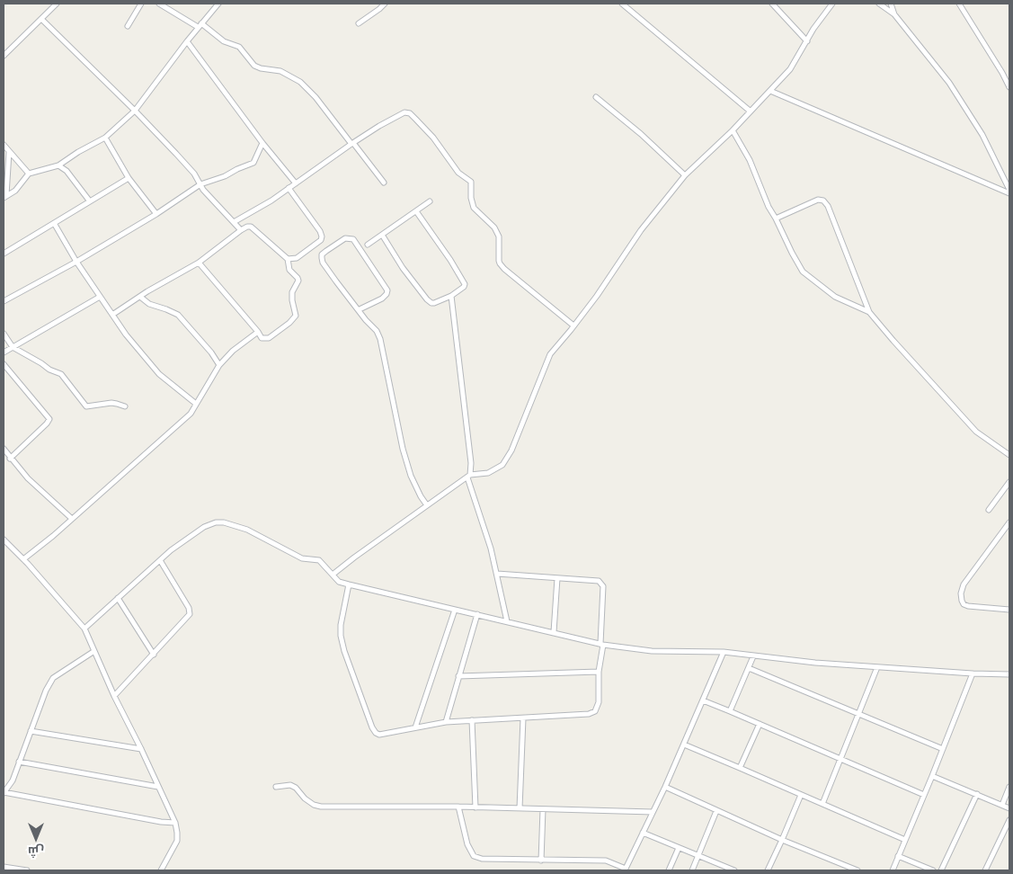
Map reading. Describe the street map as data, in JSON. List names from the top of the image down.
{
  "north": "bottom"
}
